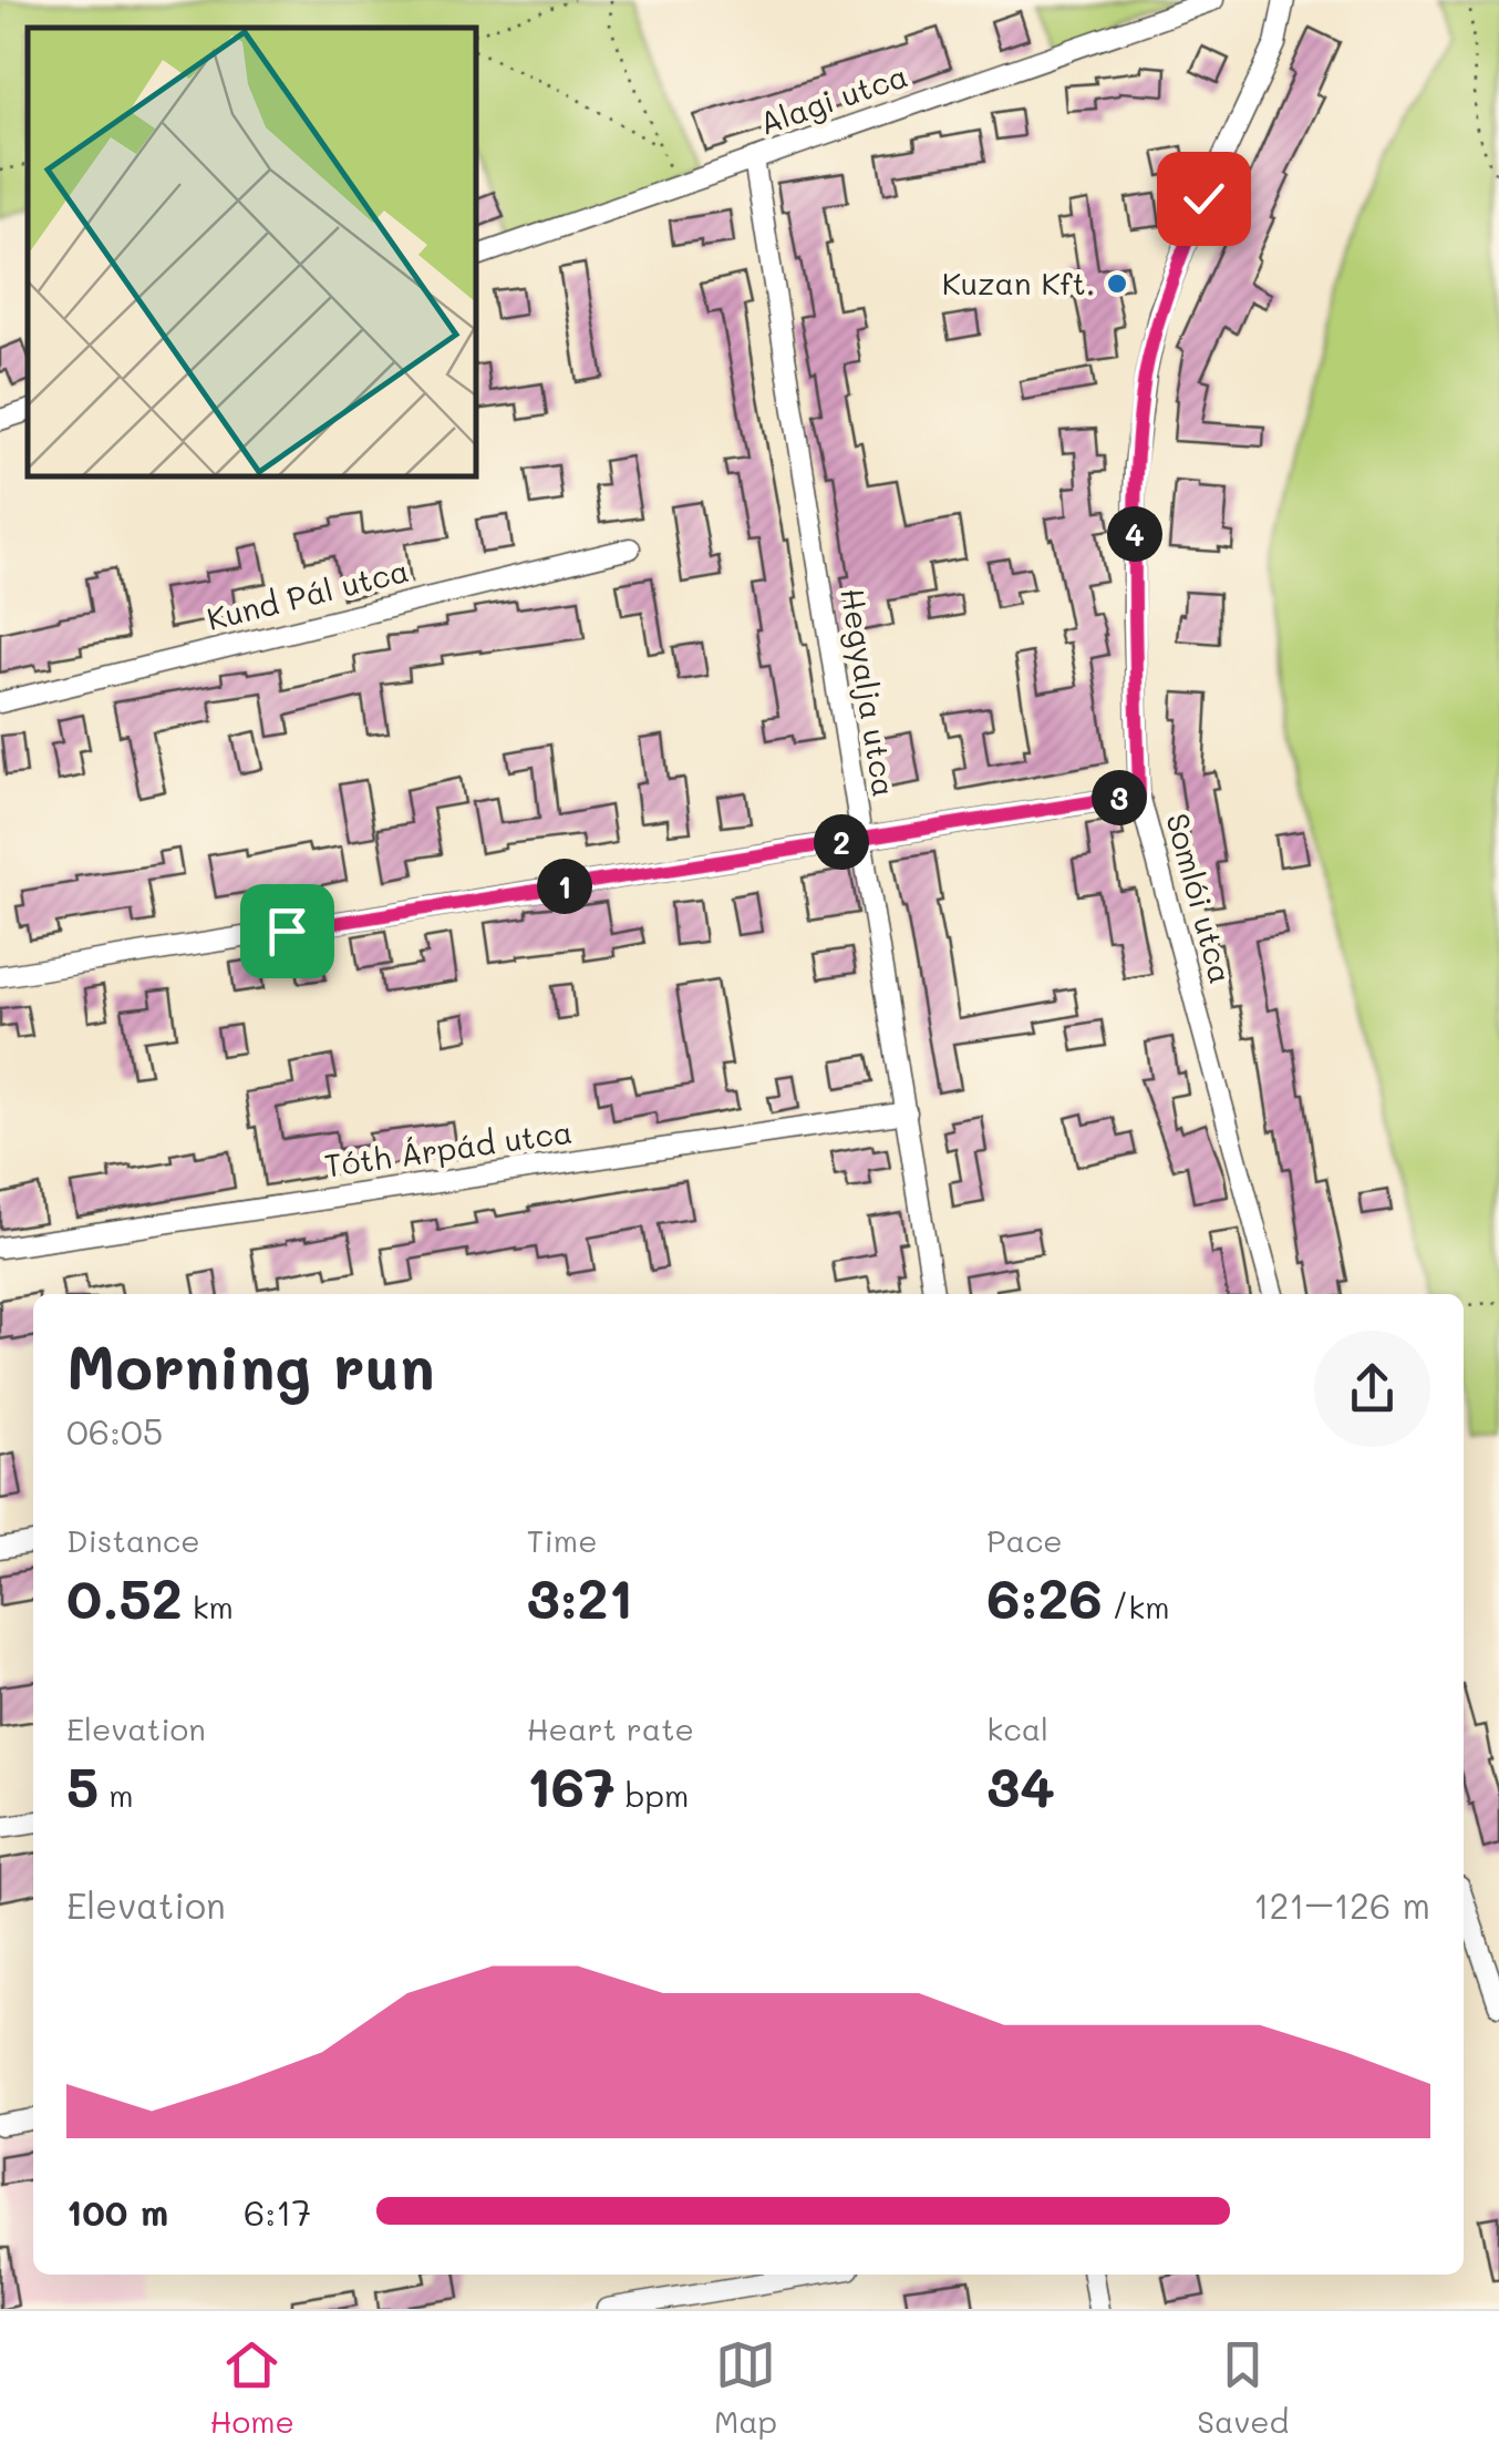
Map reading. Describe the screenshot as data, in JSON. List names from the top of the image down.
{
  "streets": {
    "street": [
      "Alagi utca",
      "Kund Pál utca",
      "Hegyalja utca",
      "Somlói utca",
      "Tóth Árpád utca"
    ]
  },
  "crossings": [
    ["Alagi utca", "Hegyalja utca"],
    ["Hegyalja utca", "Tóth Árpád utca"]
  ],
  "places": ["Kuzan Kft."],
  "page": {
    "pins": [
      "4",
      "3",
      "2",
      "1"
    ],
    "heading": ["Morning run", "06:05"],
    "stats": [
      ["Distance", "0.52 km"],
      ["Time", "3:21"],
      ["Pace", "6:26 /km"],
      ["Elevation", "5 m"],
      ["Heart rate", "167 bpm"],
      ["kcal", "34"]
    ],
    "chart": ["Elevation", "121–126 m"],
    "list": [
      {
        "name": "100 m",
        "note": "6:17"
      }
    ],
    "tabs": ["Home", "Map", "Saved"]
  }
}
